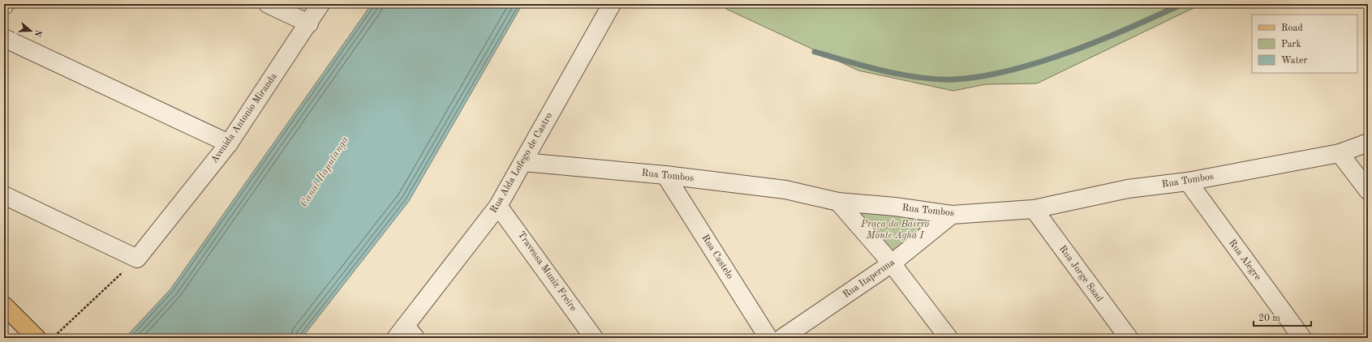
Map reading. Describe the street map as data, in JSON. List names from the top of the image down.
{
  "streets": {
    "street": [
      "Avenida Antonio Miranda",
      "Rua Alda Lofego de Castro",
      "Rua Tombos",
      "Rua Castelo",
      "Rua Alegre",
      "Travessa Muniz Freire",
      "Rua Jorge Saad",
      "Rua Itaperuna"
    ]
  },
  "crossings": [
    ["Rua Alda Lofego de Castro", "Rua Tombos"],
    ["Rua Alda Lofego de Castro", "Travessa Muniz Freire"],
    ["Rua Tombos", "Rua Castelo"],
    ["Rua Tombos", "Rua Alegre"],
    ["Rua Tombos", "Rua Jorge Saad"],
    ["Rua Tombos", "Rua Itaperuna"]
  ],
  "water": ["Canal Itaputanga"],
  "parks": ["Praça do Bairro Monte Aghá I"],
  "legend": ["Road", "Park", "Water"],
  "scale_bar": "20 m",
  "north": "right"
}
